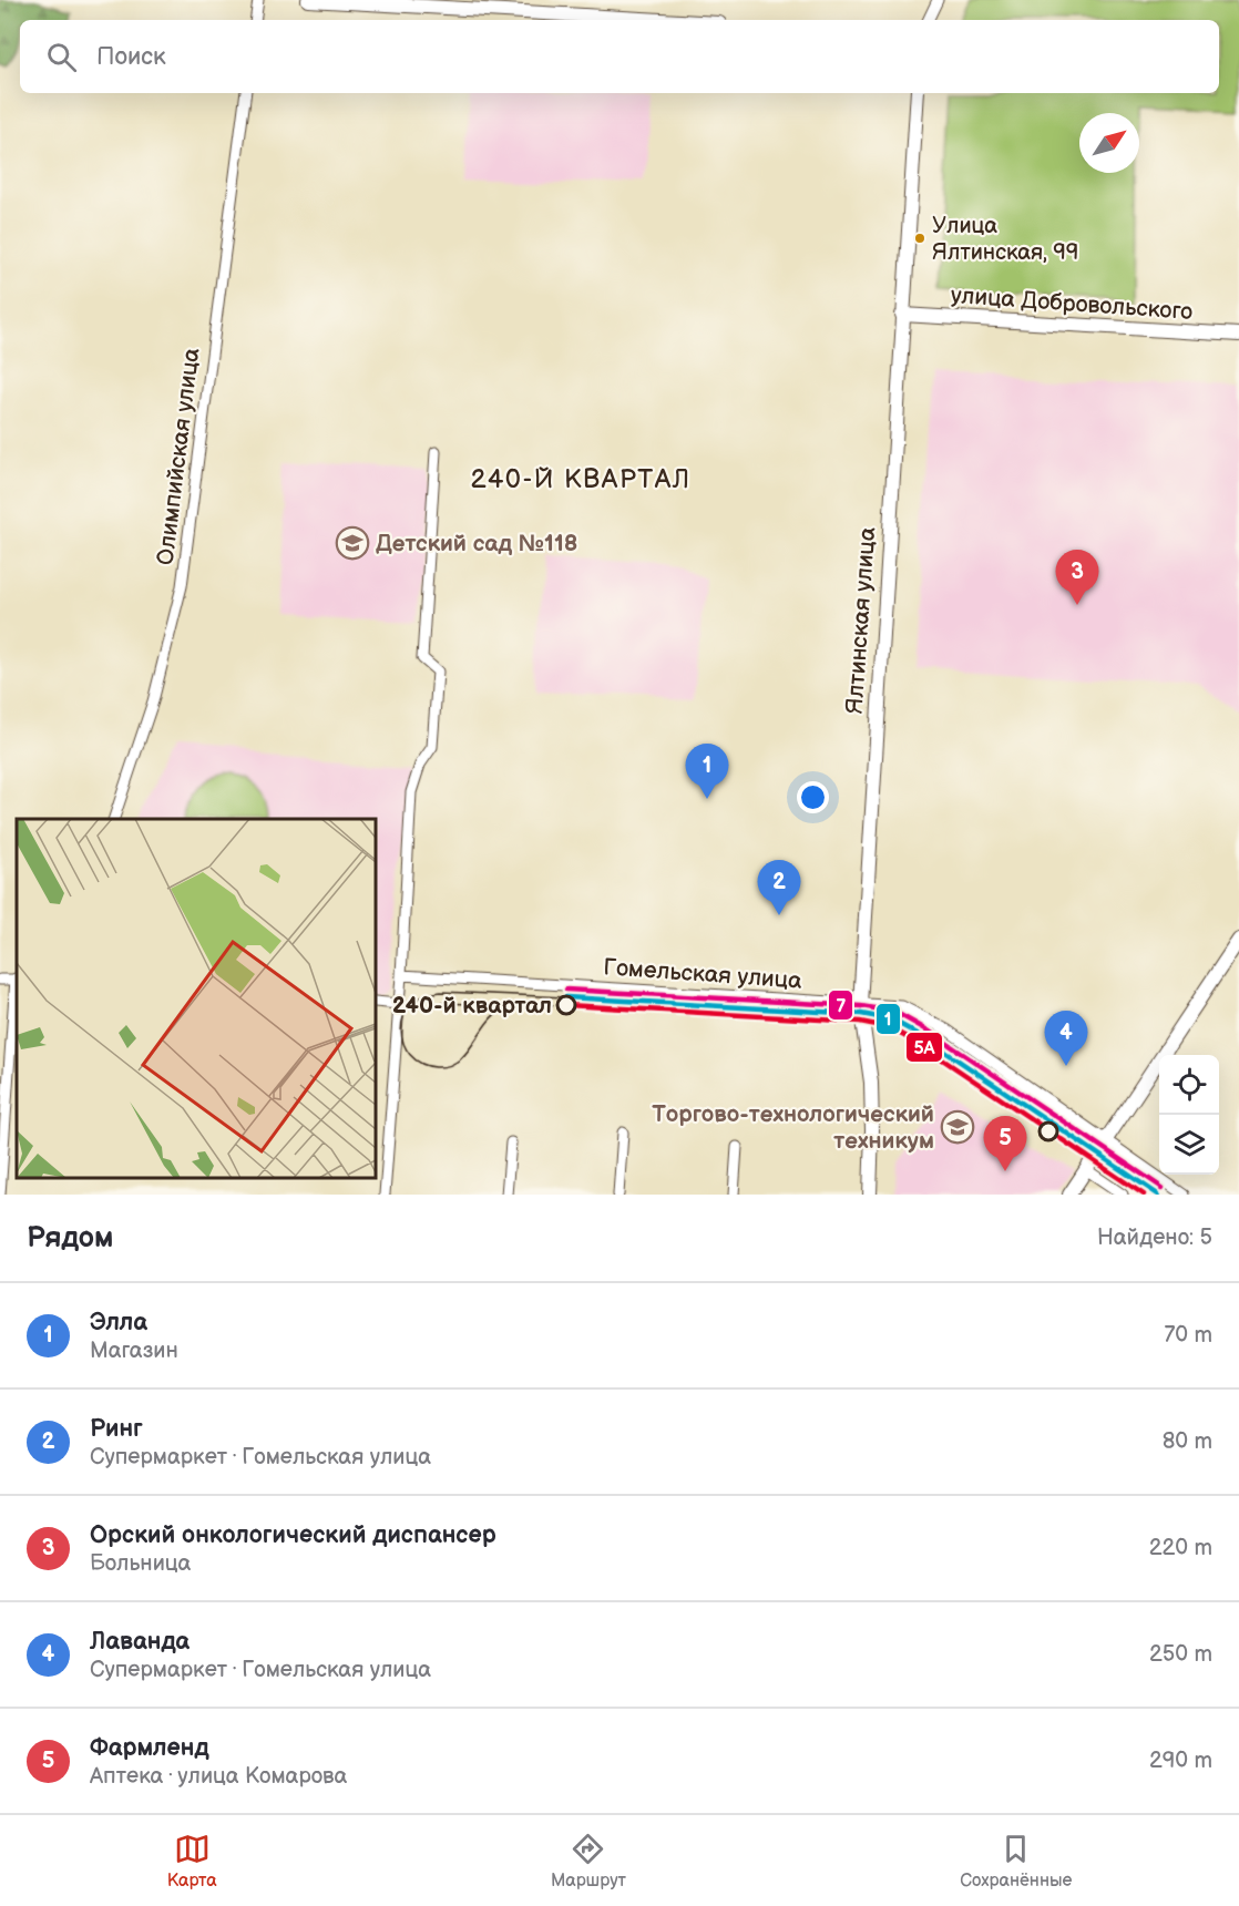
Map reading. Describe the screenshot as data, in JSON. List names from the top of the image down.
{
  "streets": {
    "main road": ["улица Добровольского", "Ялтинская улица"],
    "street": ["Олимпийская улица", "Гомельская улица"]
  },
  "crossings": [
    ["улица Добровольского", "Ялтинская улица"],
    ["Ялтинская улица", "Гомельская улица"]
  ],
  "districts": ["240-Й КВАРТАЛ"],
  "places": {
    "other": ["Улица Ялтинская, 99", "240-й квартал"],
    "school or university": ["Детский сад №118", "Торгово-технологический техникум"]
  },
  "lines": ["transit line 7", "transit line 1", "transit line 5А"],
  "north": "top right",
  "page": {
    "search": "Поиск",
    "pins": [
      "3",
      "1",
      "2",
      "4",
      "5"
    ],
    "heading": ["Рядом", "Найдено: 5"],
    "list": [
      {
        "mark": "1",
        "name": "Элла",
        "note": "Магазин",
        "value": "70 m"
      },
      {
        "mark": "2",
        "name": "Ринг",
        "note": "Супермаркет · Гомельская улица",
        "value": "80 m"
      },
      {
        "mark": "3",
        "name": "Орский онкологический диспансер",
        "note": "Больница",
        "value": "220 m"
      },
      {
        "mark": "4",
        "name": "Лаванда",
        "note": "Супермаркет · Гомельская улица",
        "value": "250 m"
      },
      {
        "mark": "5",
        "name": "Фармленд",
        "note": "Аптека · улица Комарова",
        "value": "290 m"
      }
    ],
    "nav": ["Карта", "Маршрут", "Сохранённые"]
  }
}
